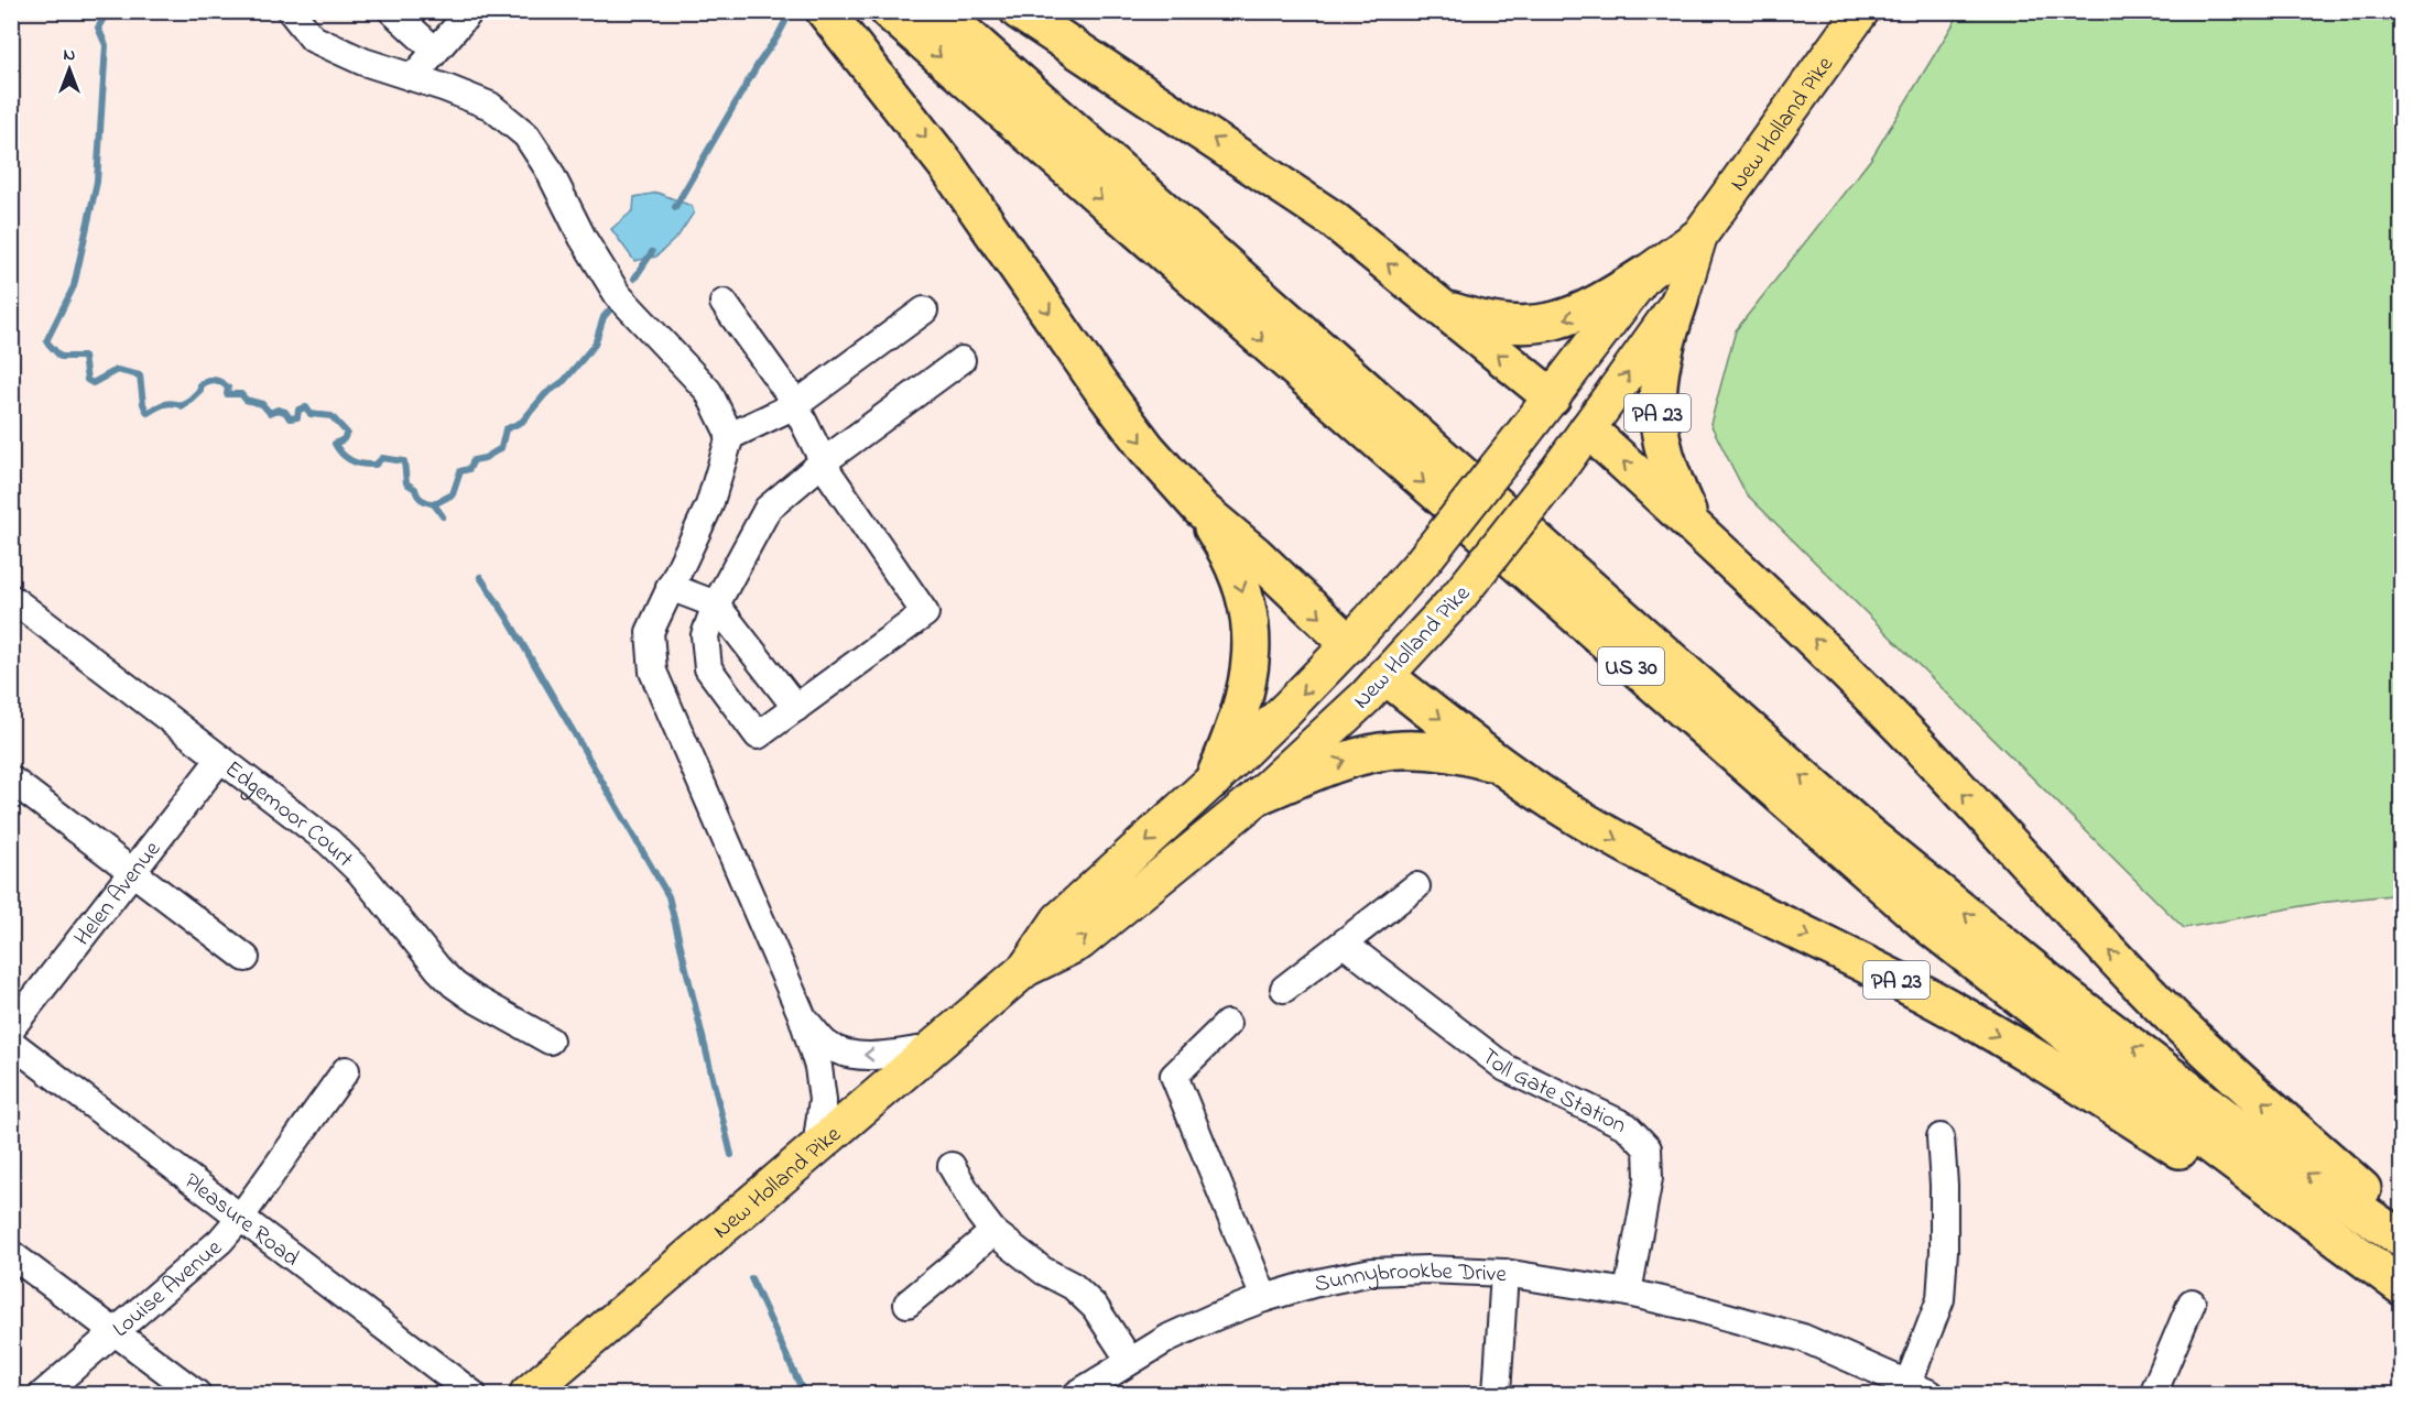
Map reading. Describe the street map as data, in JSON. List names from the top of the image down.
{
  "streets": {
    "highway": ["PA 23", "US 30"],
    "main road": ["New Holland Pike"],
    "street": [
      "Edgemoor Court",
      "Helen Avenue",
      "Toll Gate Station",
      "Pleasure Road",
      "Sunnybrookbe Drive",
      "Louise Avenue"
    ]
  },
  "crossings": [
    ["New Holland Pike", "PA 23"],
    ["Edgemoor Court", "Helen Avenue"],
    ["Toll Gate Station", "Sunnybrookbe Drive"],
    ["Pleasure Road", "Louise Avenue"]
  ],
  "north": "top"
}
